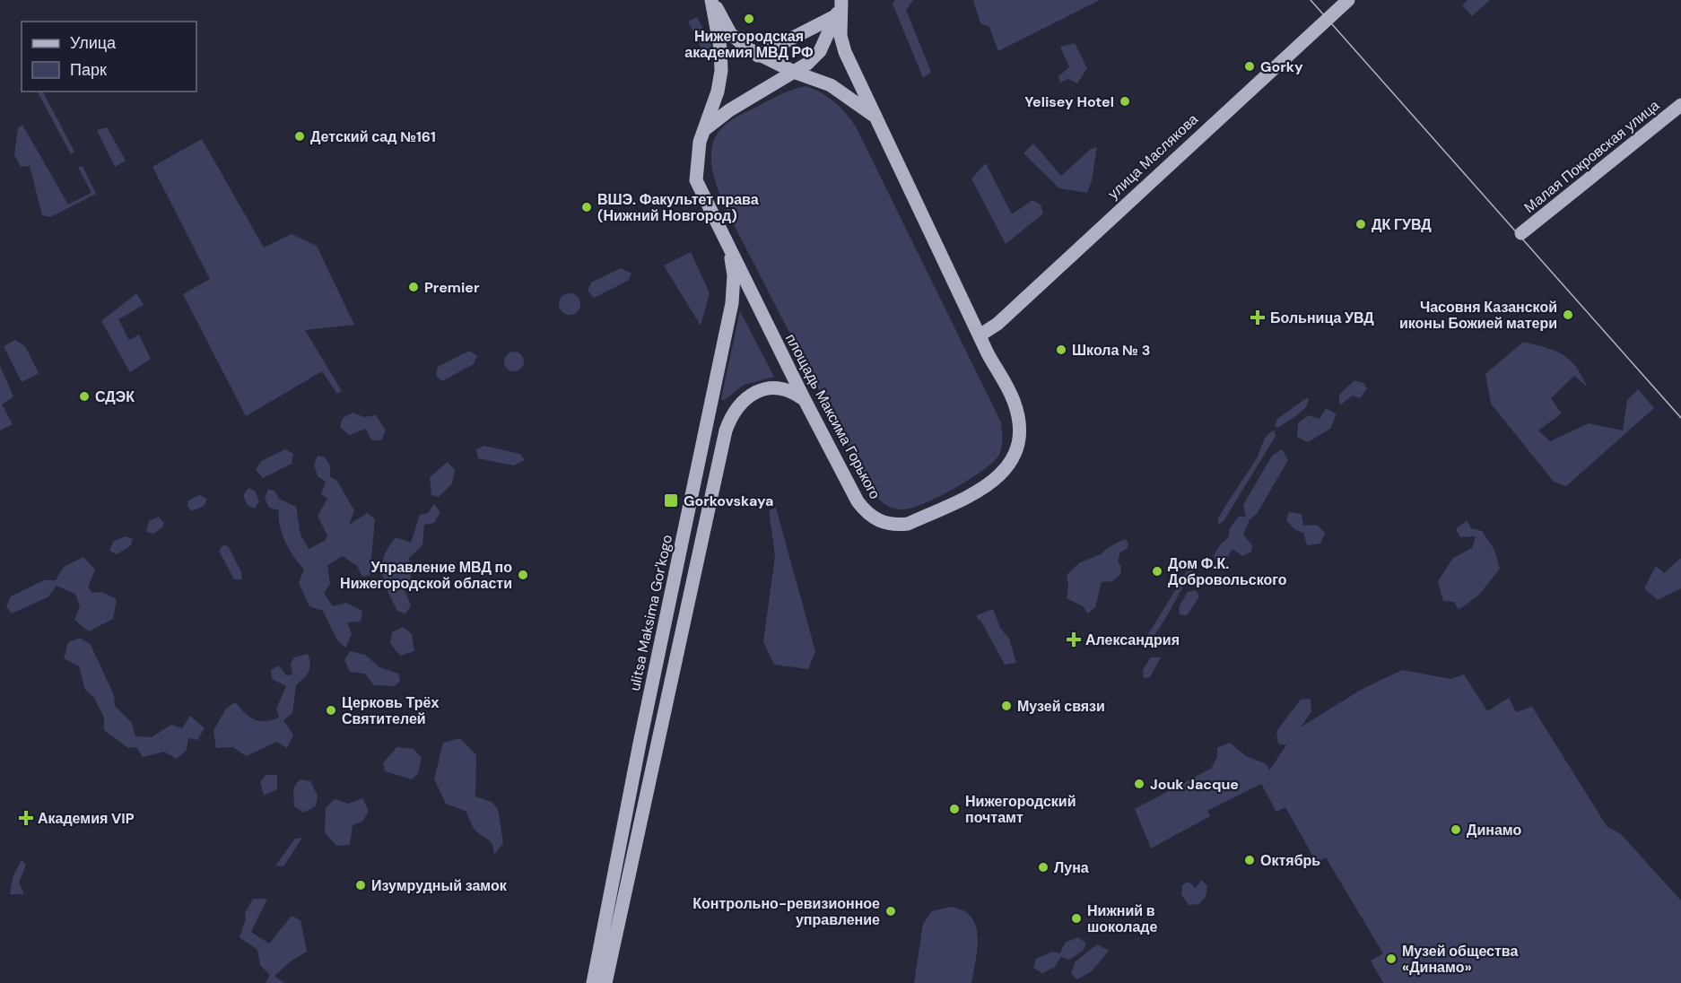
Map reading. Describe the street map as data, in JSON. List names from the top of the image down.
{
  "streets": {
    "main road": [
      "улица Маслякова",
      "Малая Покровская улица",
      "площадь Максима Горького",
      "ulitsa Maksima Gor'kogo"
    ]
  },
  "crossings": [
    ["улица Маслякова", "площадь Максима Горького"],
    ["площадь Максима Горького", "ulitsa Maksima Gor'kogo"]
  ],
  "places": {
    "other": [
      "Нижегородская академия МВД РФ",
      "Gorky",
      "Yelisey Hotel",
      "Детский сад №161",
      "ВШЭ. Факультет права (Нижний Новгород)",
      "ДК ГУВД",
      "Premier",
      "Часовня Казанской иконы Божией матери",
      "Школа № 3",
      "СДЭК",
      "Дом Ф.К. Добровольского",
      "Управление МВД по Нижегородской области",
      "Музей связи",
      "Церковь Трёх Святителей",
      "Jouk Jacque",
      "Нижегородский почтамт",
      "Динамо",
      "Октябрь",
      "Луна",
      "Изумрудный замок",
      "Контрольно-ревизионное управление",
      "Нижний в шоколаде",
      "Музей общества «Динамо»"
    ],
    "health": ["Больница УВД", "Александрия", "Академия VIP"],
    "transit": ["Gorkovskaya"]
  },
  "legend": ["Улица", "Парк"]
}
